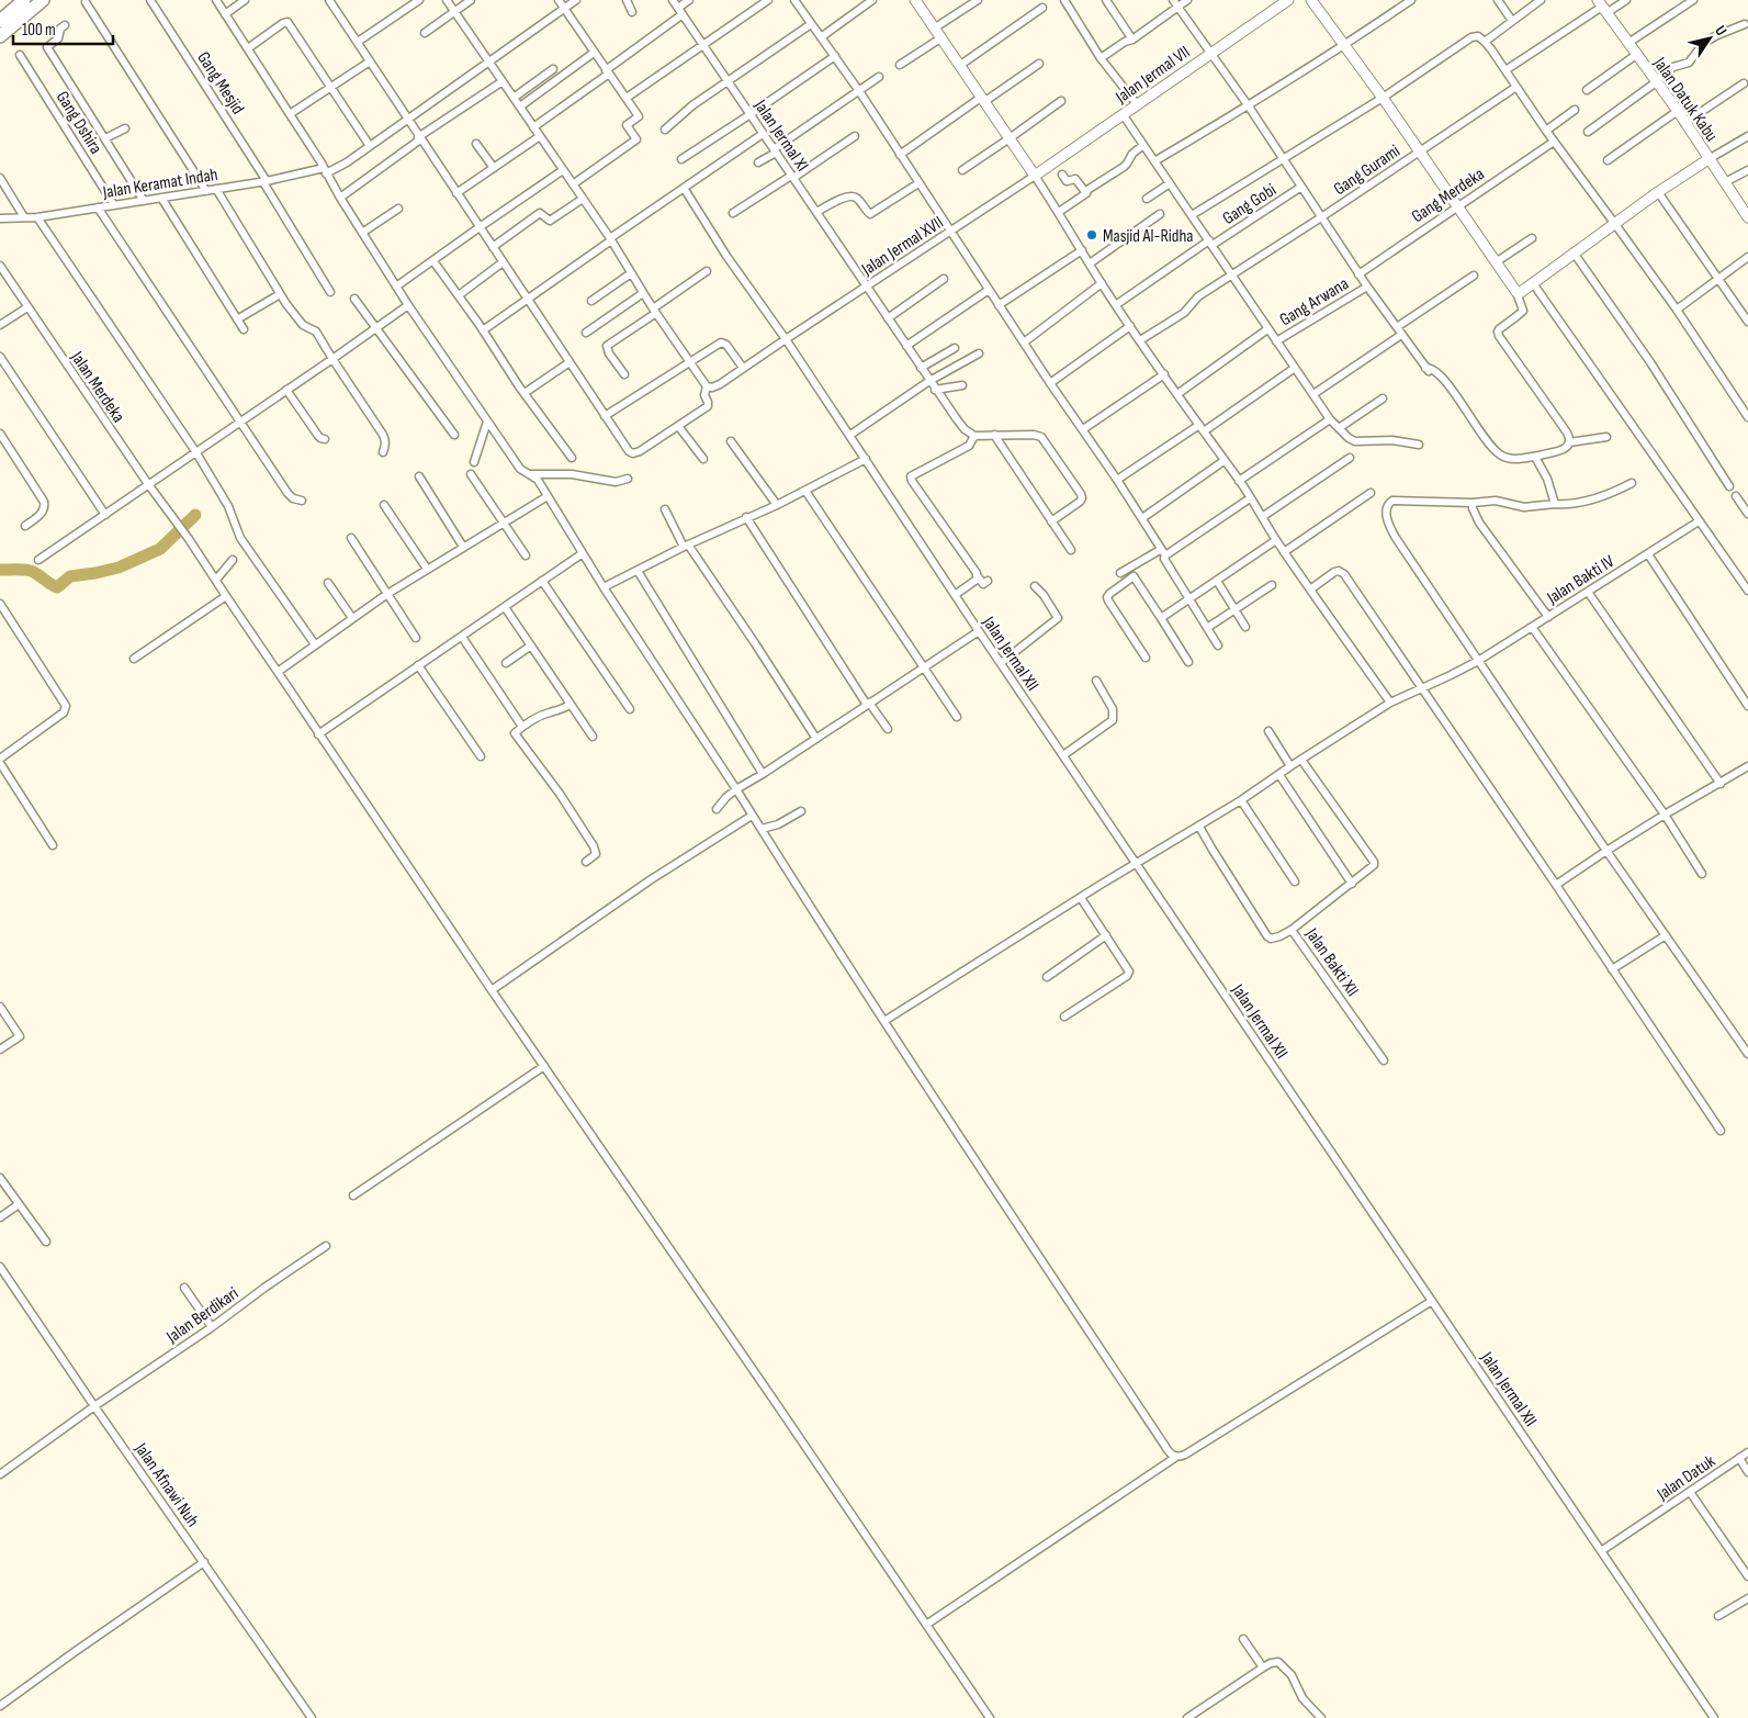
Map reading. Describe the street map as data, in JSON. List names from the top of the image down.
{
  "streets": {
    "street": [
      "Jalan Jermal VII",
      "Gang Mesjid",
      "Jalan Datuk Kabu",
      "Gang Dshira",
      "Jalan Jermal XI",
      "Gang Gurami",
      "Jalan Keramat Indah",
      "Gang Merdeka",
      "Gang Gobi",
      "Jalan Jermal XVII",
      "Gang Arwana",
      "Jalan Merdeka",
      "Jalan Bakti IV",
      "Jalan Jermal XII",
      "Jalan Bakti XII",
      "Jalan Berdikari",
      "Jalan Datuk",
      "Jalan Afnawi Nuh"
    ]
  },
  "crossings": [
    ["Jalan Jermal VII", "Jalan Jermal XVII"],
    ["Gang Mesjid", "Jalan Keramat Indah"],
    ["Gang Dshira", "Jalan Keramat Indah"],
    ["Jalan Jermal XI", "Jalan Jermal XVII"],
    ["Jalan Jermal XVII", "Jalan Jermal XII"],
    ["Jalan Bakti IV", "Jalan Jermal XII"],
    ["Jalan Bakti IV", "Jalan Bakti XII"],
    ["Jalan Jermal XII", "Jalan Datuk"],
    ["Jalan Berdikari", "Jalan Afnawi Nuh"]
  ],
  "places": ["Masjid Al-Ridha"],
  "scale_bar": "100 m",
  "north": "top right"
}
